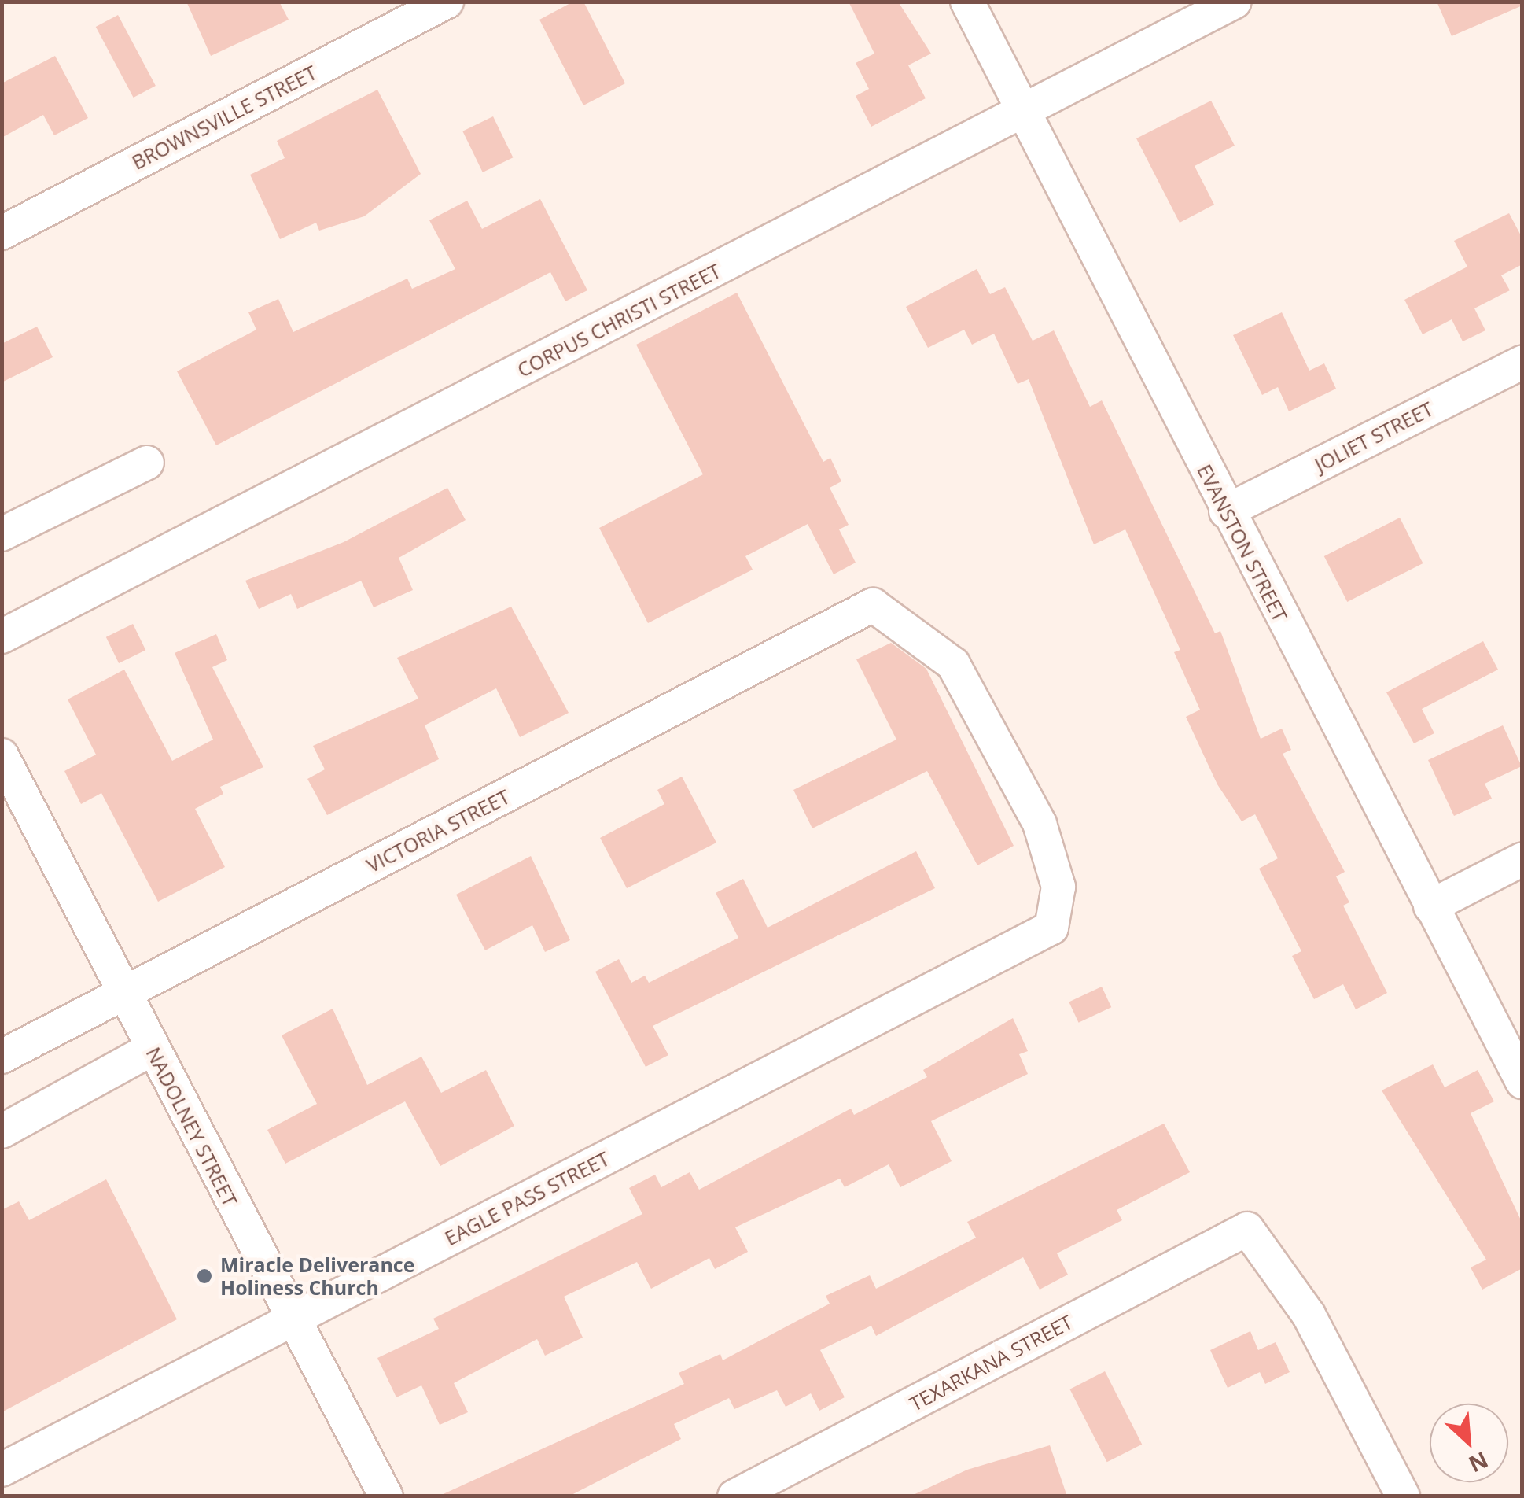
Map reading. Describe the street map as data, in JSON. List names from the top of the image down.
{
  "streets": {
    "street": [
      "BROWNSVILLE STREET",
      "CORPUS CHRISTI STREET",
      "JOLIET STREET",
      "EVANSTON STREET",
      "VICTORIA STREET",
      "NADOLNEY STREET",
      "EAGLE PASS STREET",
      "TEXARKANA STREET"
    ]
  },
  "crossings": [
    ["CORPUS CHRISTI STREET", "EVANSTON STREET"],
    ["JOLIET STREET", "EVANSTON STREET"],
    ["VICTORIA STREET", "NADOLNEY STREET"],
    ["VICTORIA STREET", "EAGLE PASS STREET"],
    ["NADOLNEY STREET", "EAGLE PASS STREET"]
  ],
  "places": ["Miracle Deliverance Holiness Church"],
  "north": "bottom right"
}
